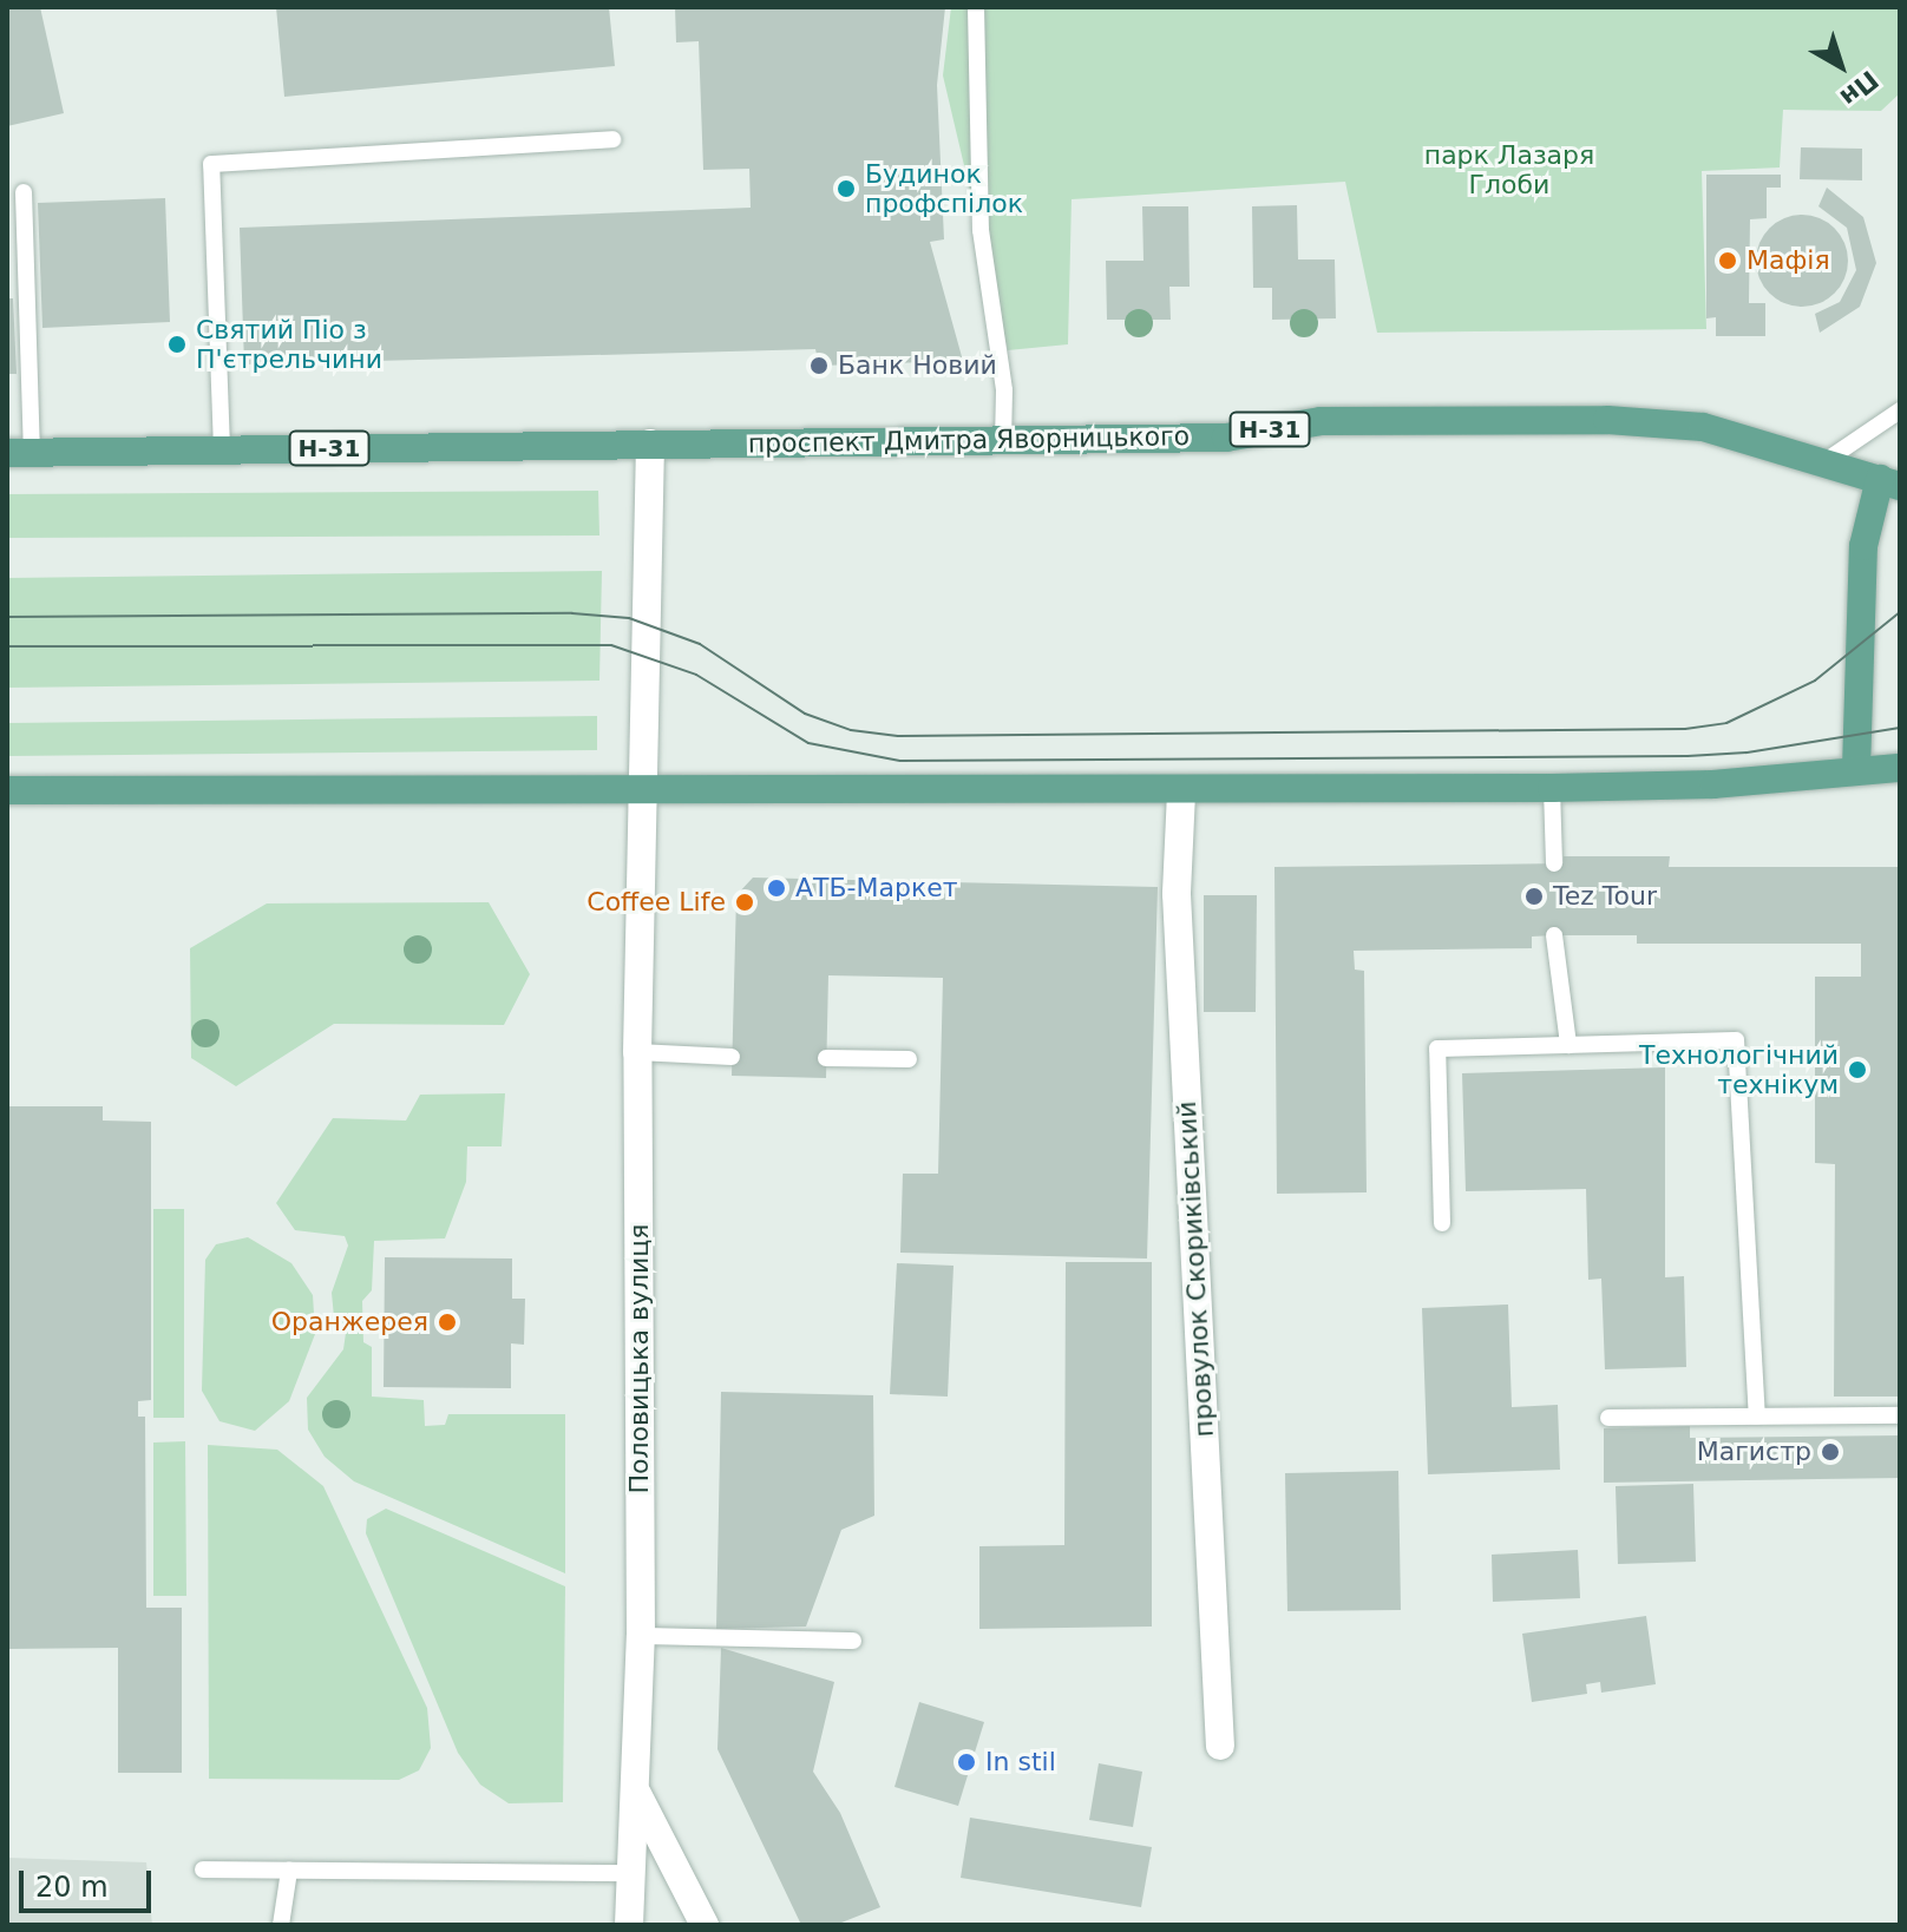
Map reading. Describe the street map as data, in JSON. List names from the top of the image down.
{
  "streets": {
    "main road": ["Н-31", "проспект Дмитра Яворницького"],
    "street": ["провулок Скориківський", "Половицька вулиця"]
  },
  "parks": ["парк Лазаря Глоби"],
  "places": [
    "Будинок профспілок",
    "Мафія",
    "Святий Піо з П'єтрельчини",
    "Банк Новий",
    "АТБ-Маркет",
    "Tez Tour",
    "Coffee Life",
    "Технологічний технікум",
    "Оранжерея",
    "Магистр",
    "In stil"
  ],
  "scale_bar": "20 m",
  "north": "bottom right"
}
